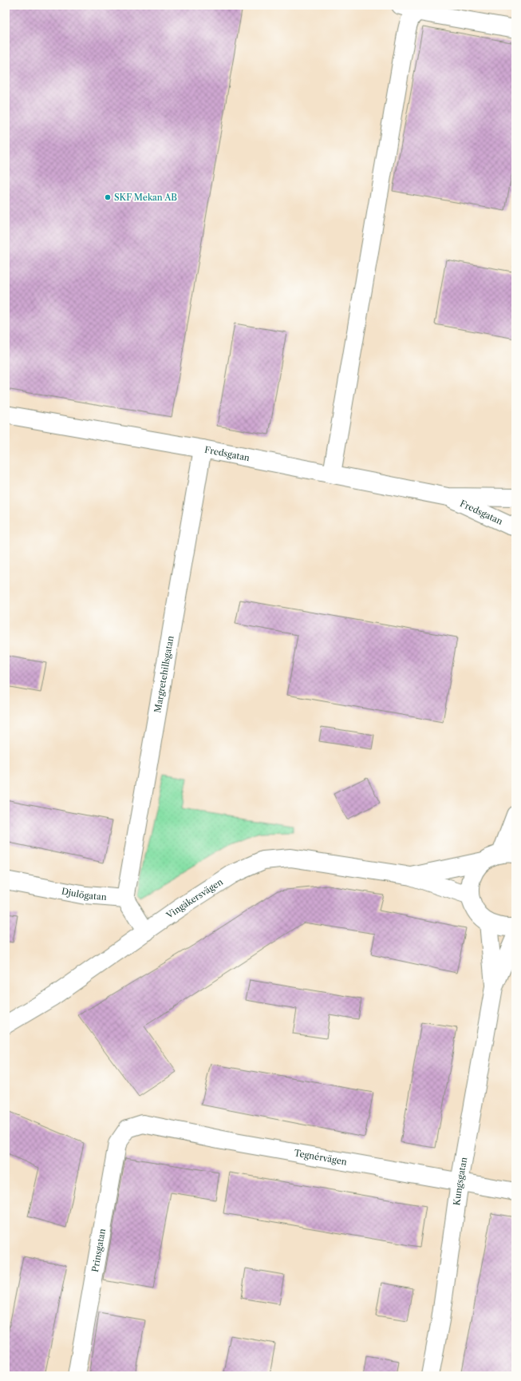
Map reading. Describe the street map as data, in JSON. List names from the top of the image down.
{
  "streets": {
    "street": [
      "Fredsgatan",
      "Margretehillsgatan",
      "Djulögatan",
      "Vingåkersvägen",
      "Tegnérvägen",
      "Kungsgatan",
      "Prinsgatan"
    ]
  },
  "crossings": [
    ["Fredsgatan", "Margretehillsgatan"],
    ["Margretehillsgatan", "Djulögatan"],
    ["Tegnérvägen", "Kungsgatan"],
    ["Tegnérvägen", "Prinsgatan"]
  ],
  "places": ["SKF Mekan AB"]
}
